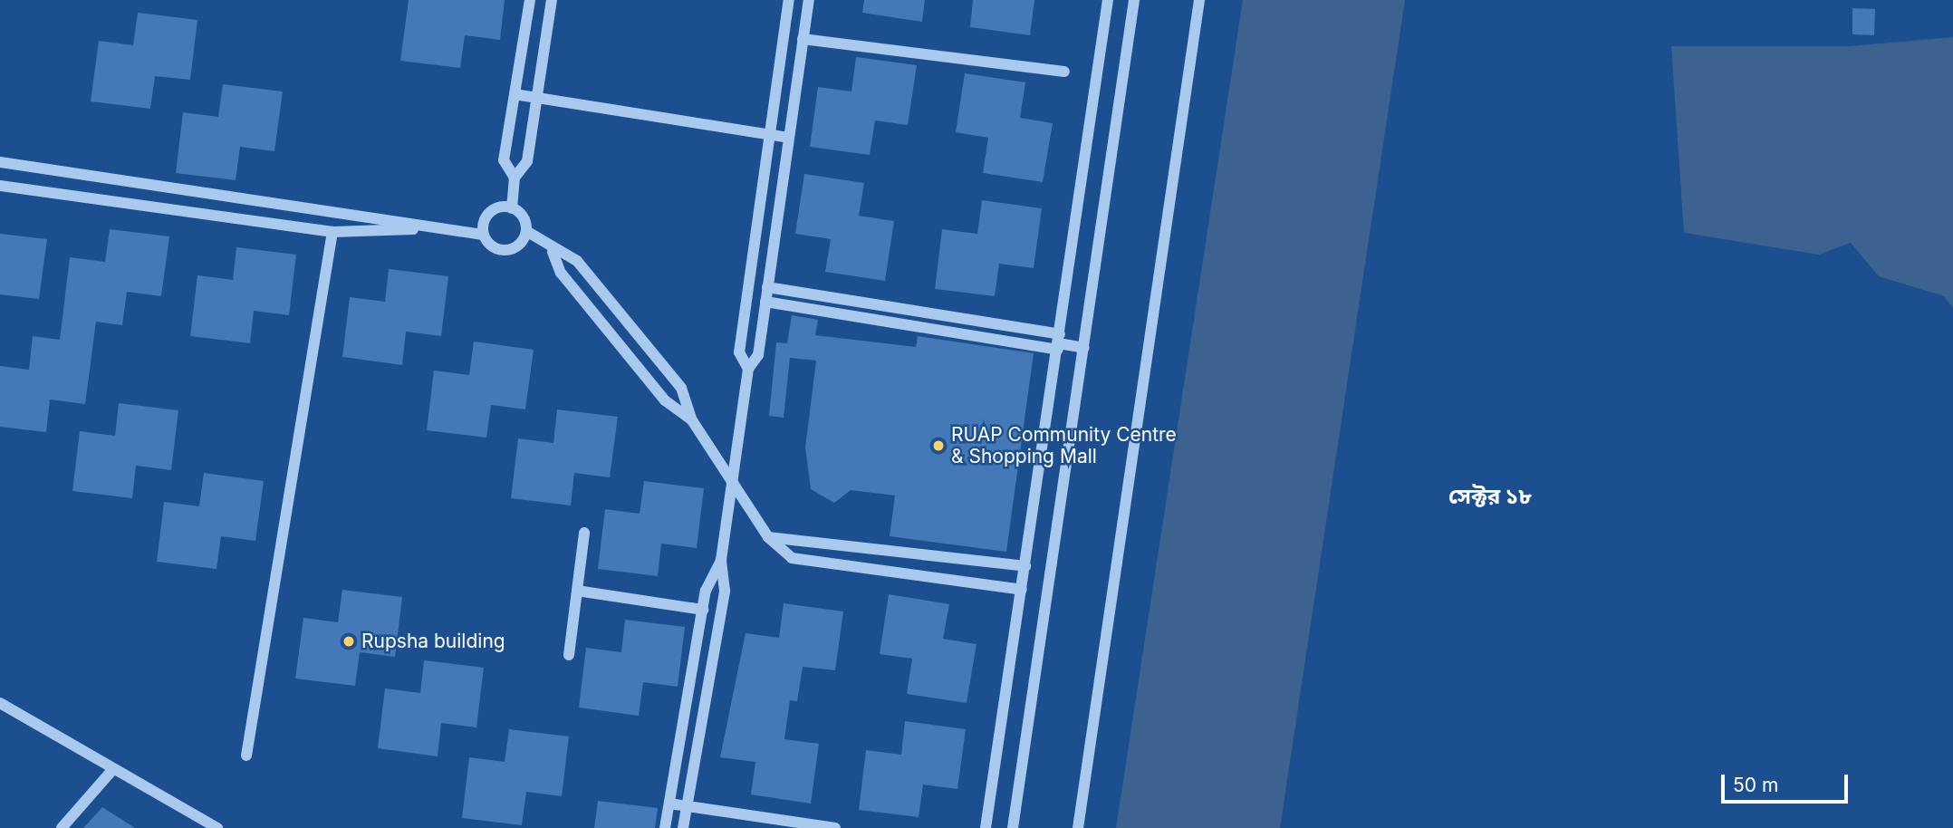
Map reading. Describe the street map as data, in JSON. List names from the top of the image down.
{
  "districts": ["সেক্টর ১৮"],
  "places": ["RUAP Community Centre & Shopping Mall", "Rupsha building"],
  "scale_bar": "50 m"
}
